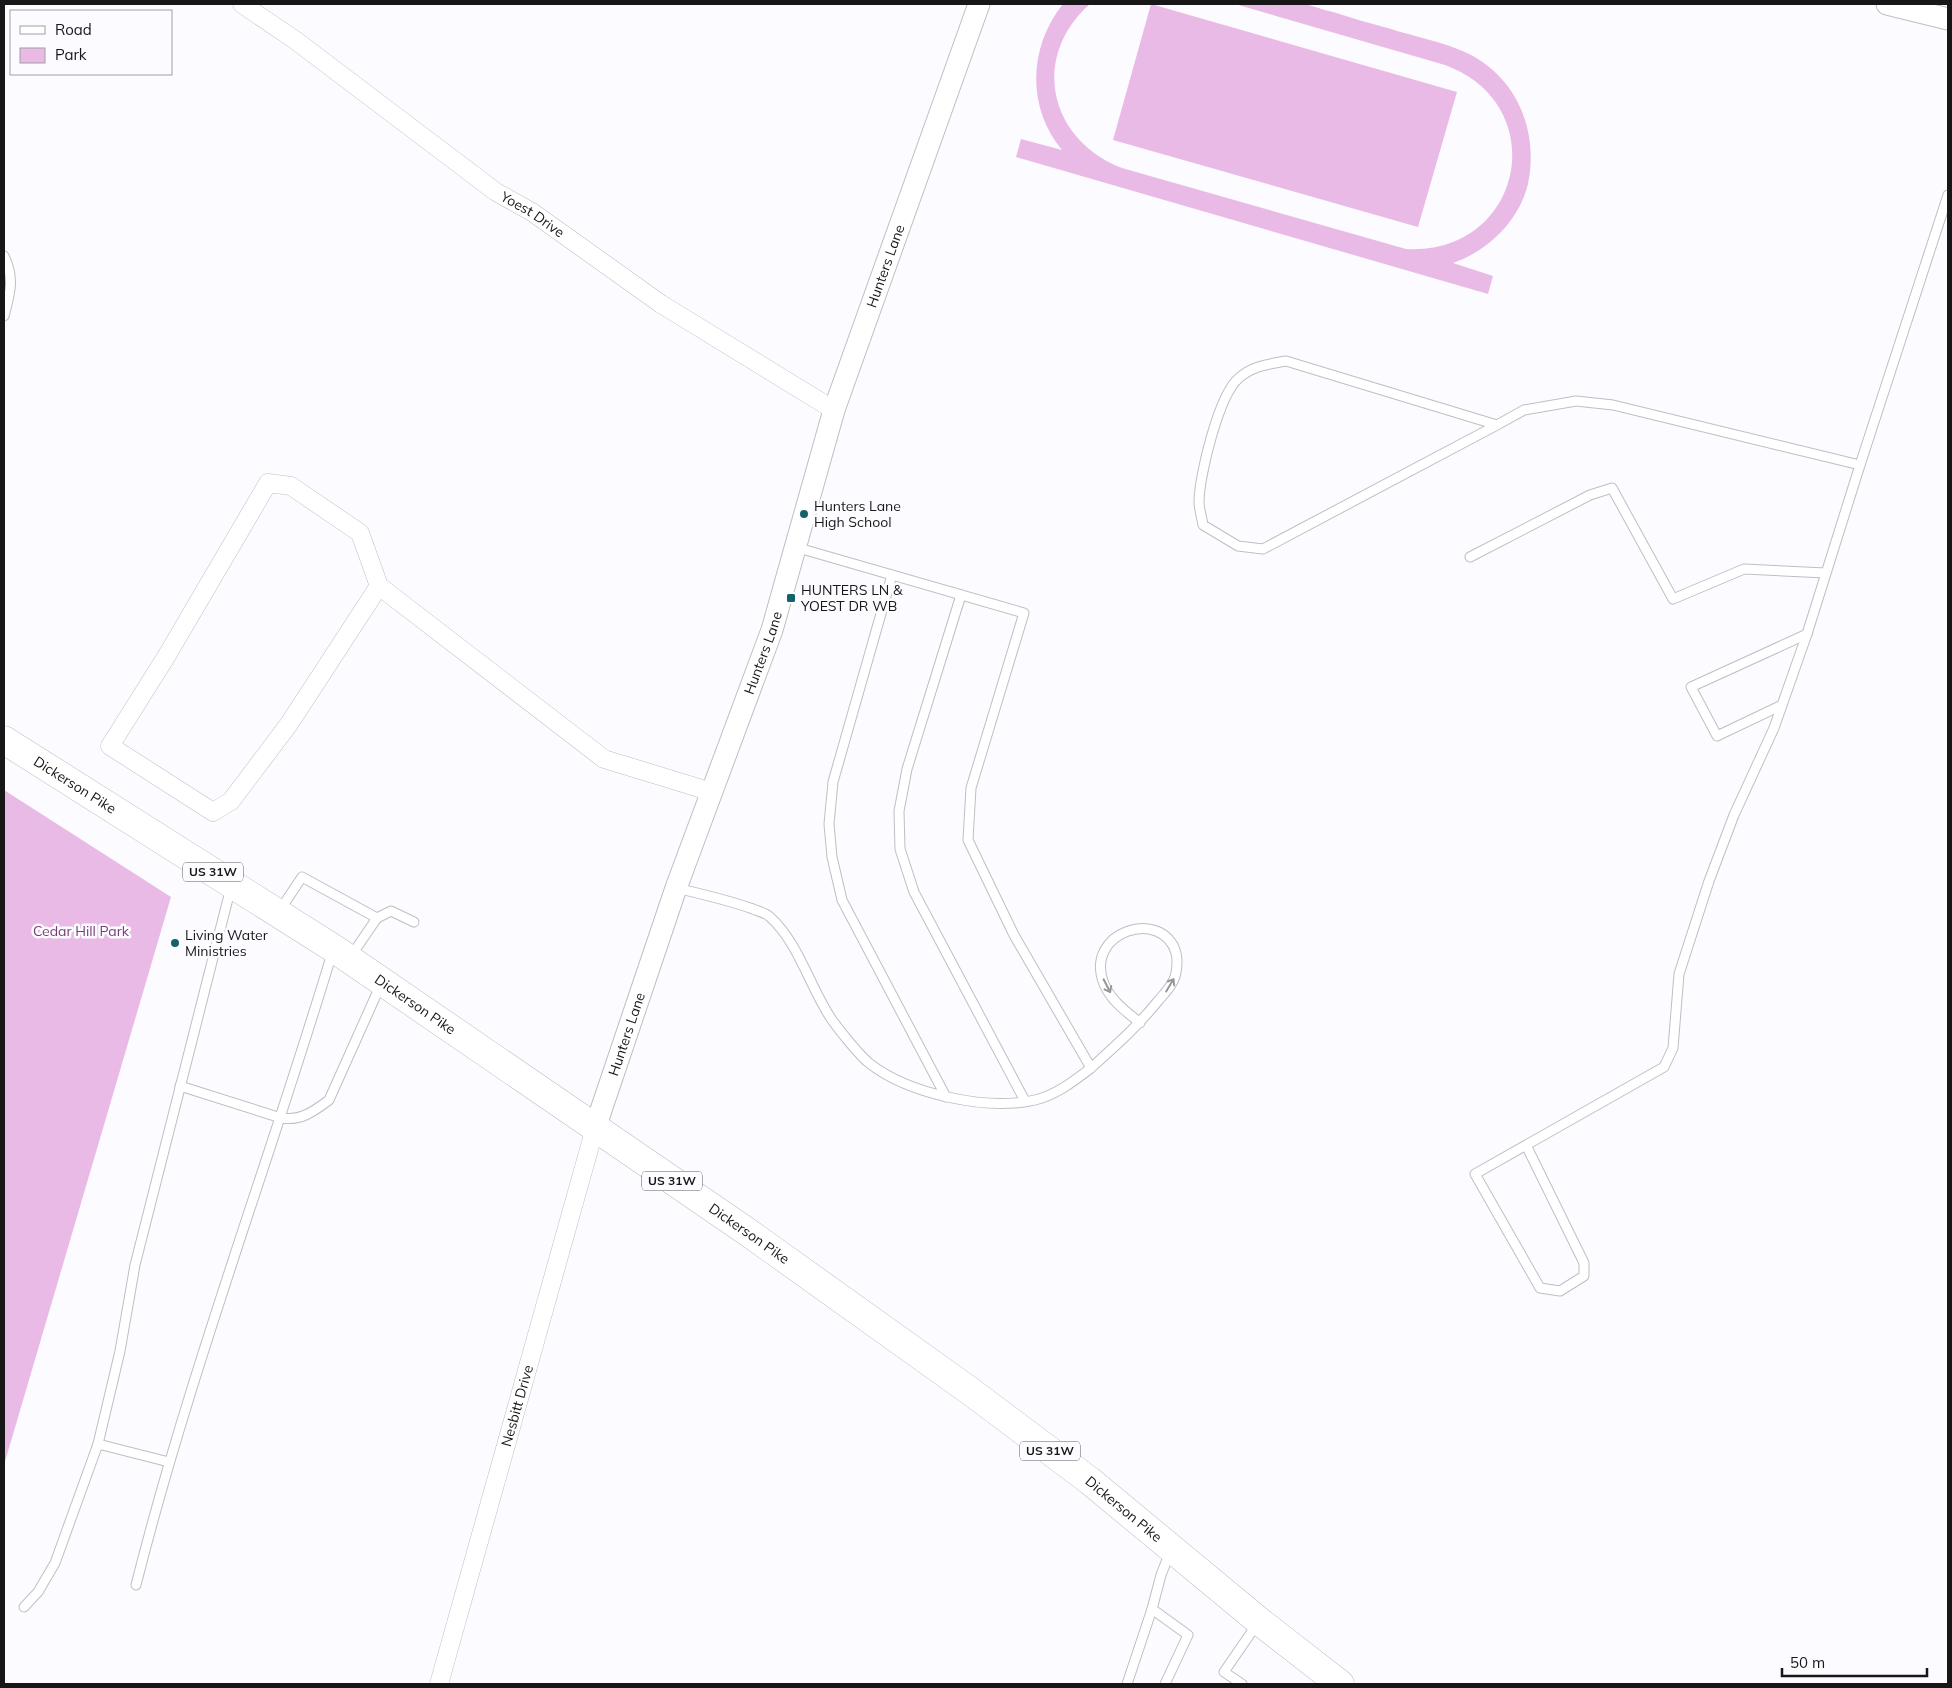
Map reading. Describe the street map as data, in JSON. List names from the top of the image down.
{
  "streets": {
    "main road": ["Dickerson Pike", "US 31W"],
    "street": ["Yoest Drive", "Hunters Lane", "Nesbitt Drive"]
  },
  "crossings": [
    ["Yoest Drive", "Hunters Lane"],
    ["Hunters Lane", "Dickerson Pike"],
    ["Hunters Lane", "Nesbitt Drive"],
    ["Dickerson Pike", "Nesbitt Drive"]
  ],
  "parks": ["Cedar Hill Park"],
  "places": {
    "other": ["Hunters Lane High School", "Living Water Ministries"],
    "transit": ["HUNTERS LN & YOEST DR WB"]
  },
  "legend": ["Road", "Park"],
  "scale_bar": "50 m"
}
